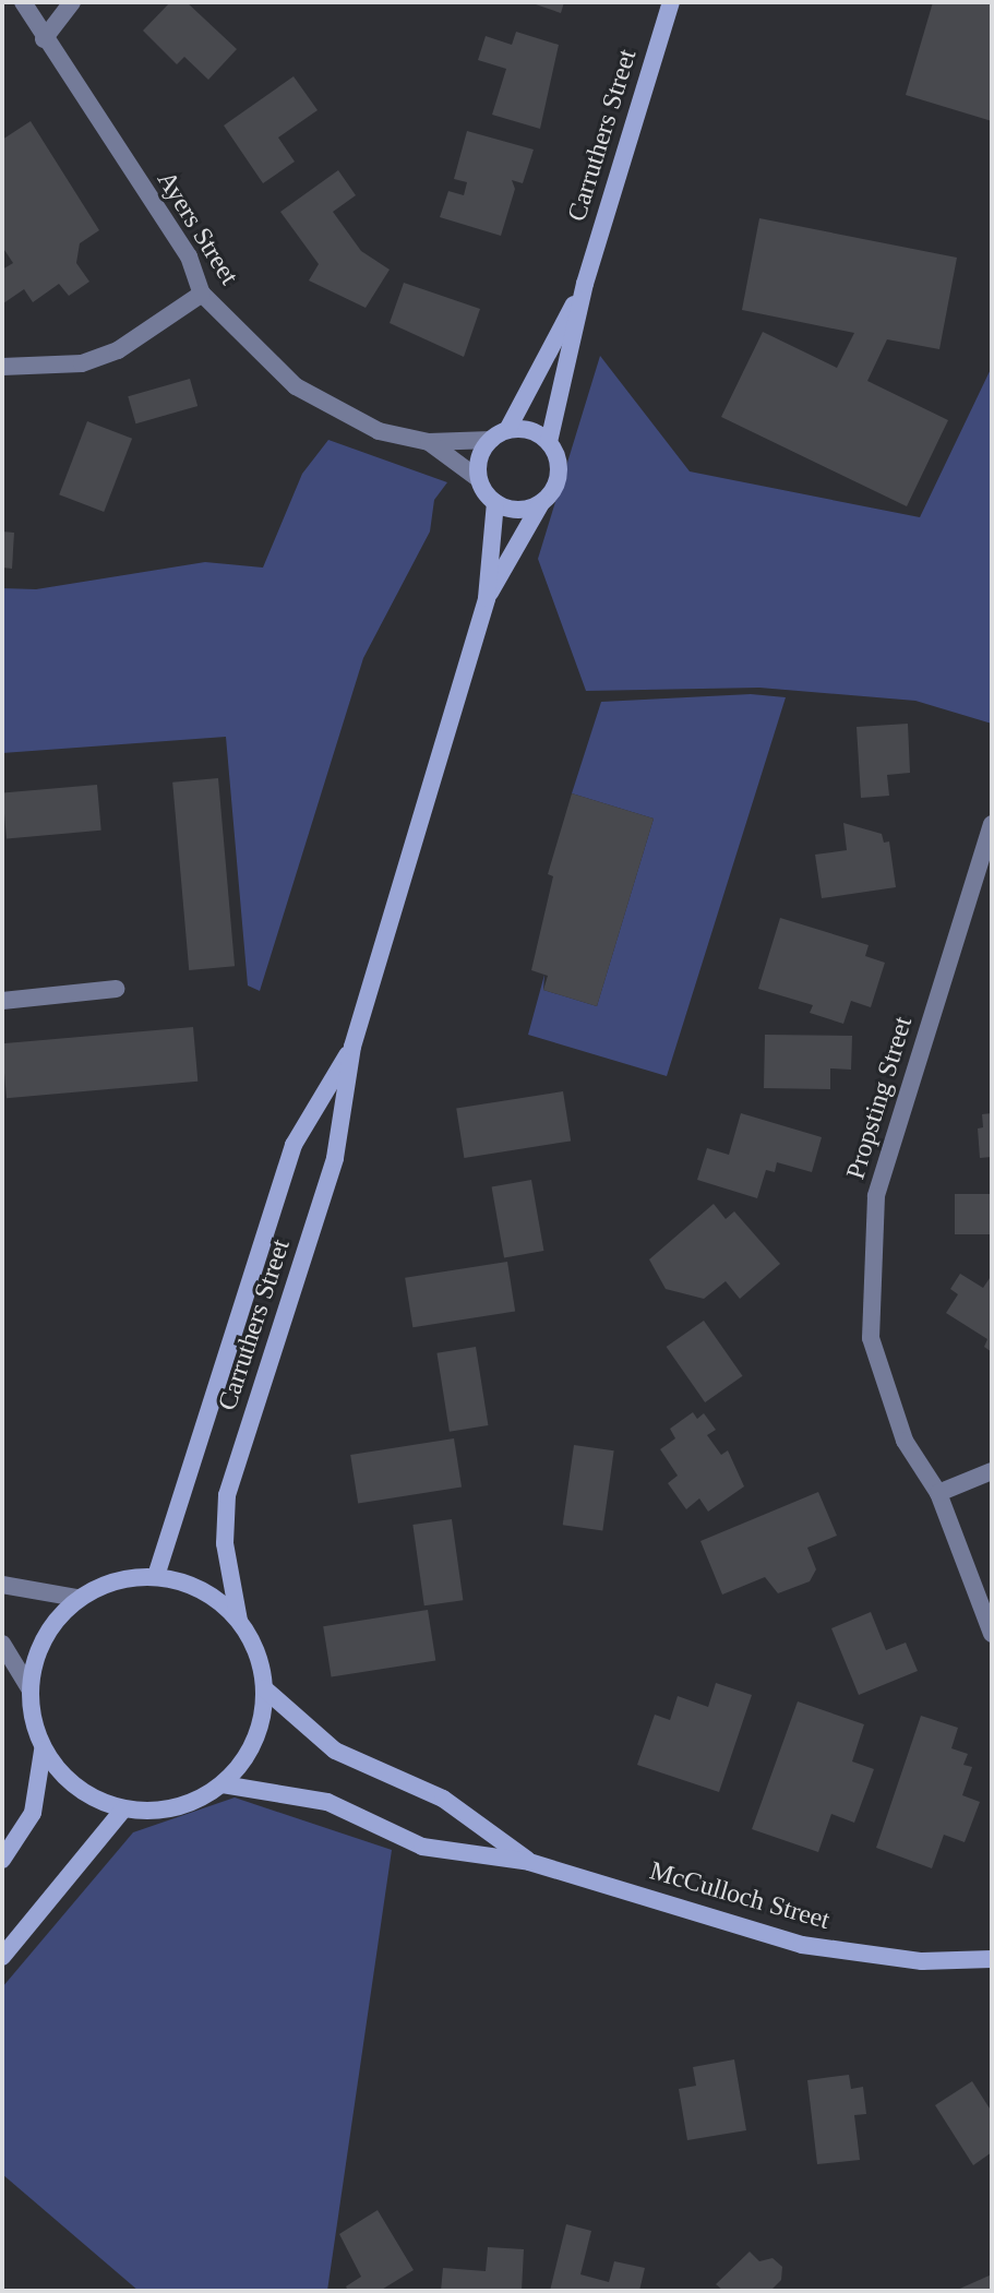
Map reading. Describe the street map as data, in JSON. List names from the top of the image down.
{
  "streets": {
    "main road": ["Carruthers Street", "McCulloch Street"],
    "street": ["Ayers Street", "Propsting Street"]
  },
  "crossings": [
    ["Carruthers Street", "Ayers Street"],
    ["Carruthers Street", "McCulloch Street"]
  ]
}
